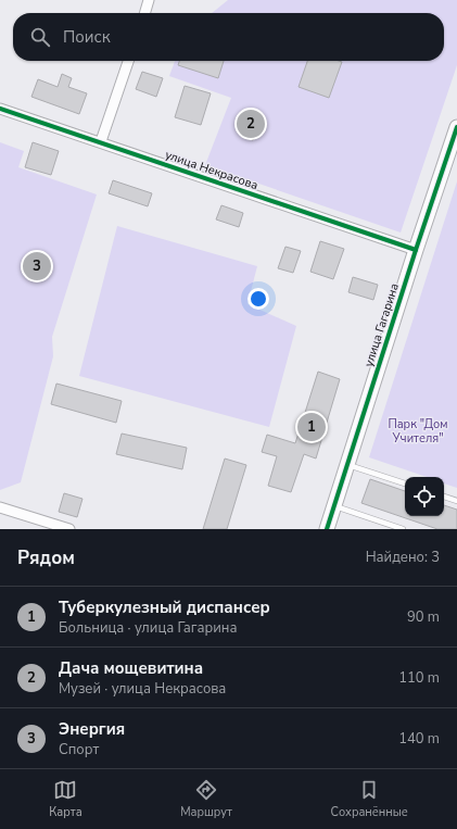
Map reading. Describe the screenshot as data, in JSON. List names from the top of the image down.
{
  "streets": {
    "street": ["улица Некрасова", "улица Гагарина"]
  },
  "crossings": [
    ["улица Некрасова", "улица Гагарина"]
  ],
  "parks": ["Парк \"Дом Учителя\""],
  "page": {
    "search": "Поиск",
    "pins": ["2", "3", "1"],
    "heading": ["Рядом", "Найдено: 3"],
    "list": [
      {
        "mark": "1",
        "name": "Туберкулезный диспансер",
        "note": "Больница · улица Гагарина",
        "value": "90 m"
      },
      {
        "mark": "2",
        "name": "Дача мощевитина",
        "note": "Музей · улица Некрасова",
        "value": "110 m"
      },
      {
        "mark": "3",
        "name": "Энергия",
        "note": "Спорт",
        "value": "140 m"
      }
    ],
    "nav": ["Карта", "Маршрут", "Сохранённые"]
  }
}
